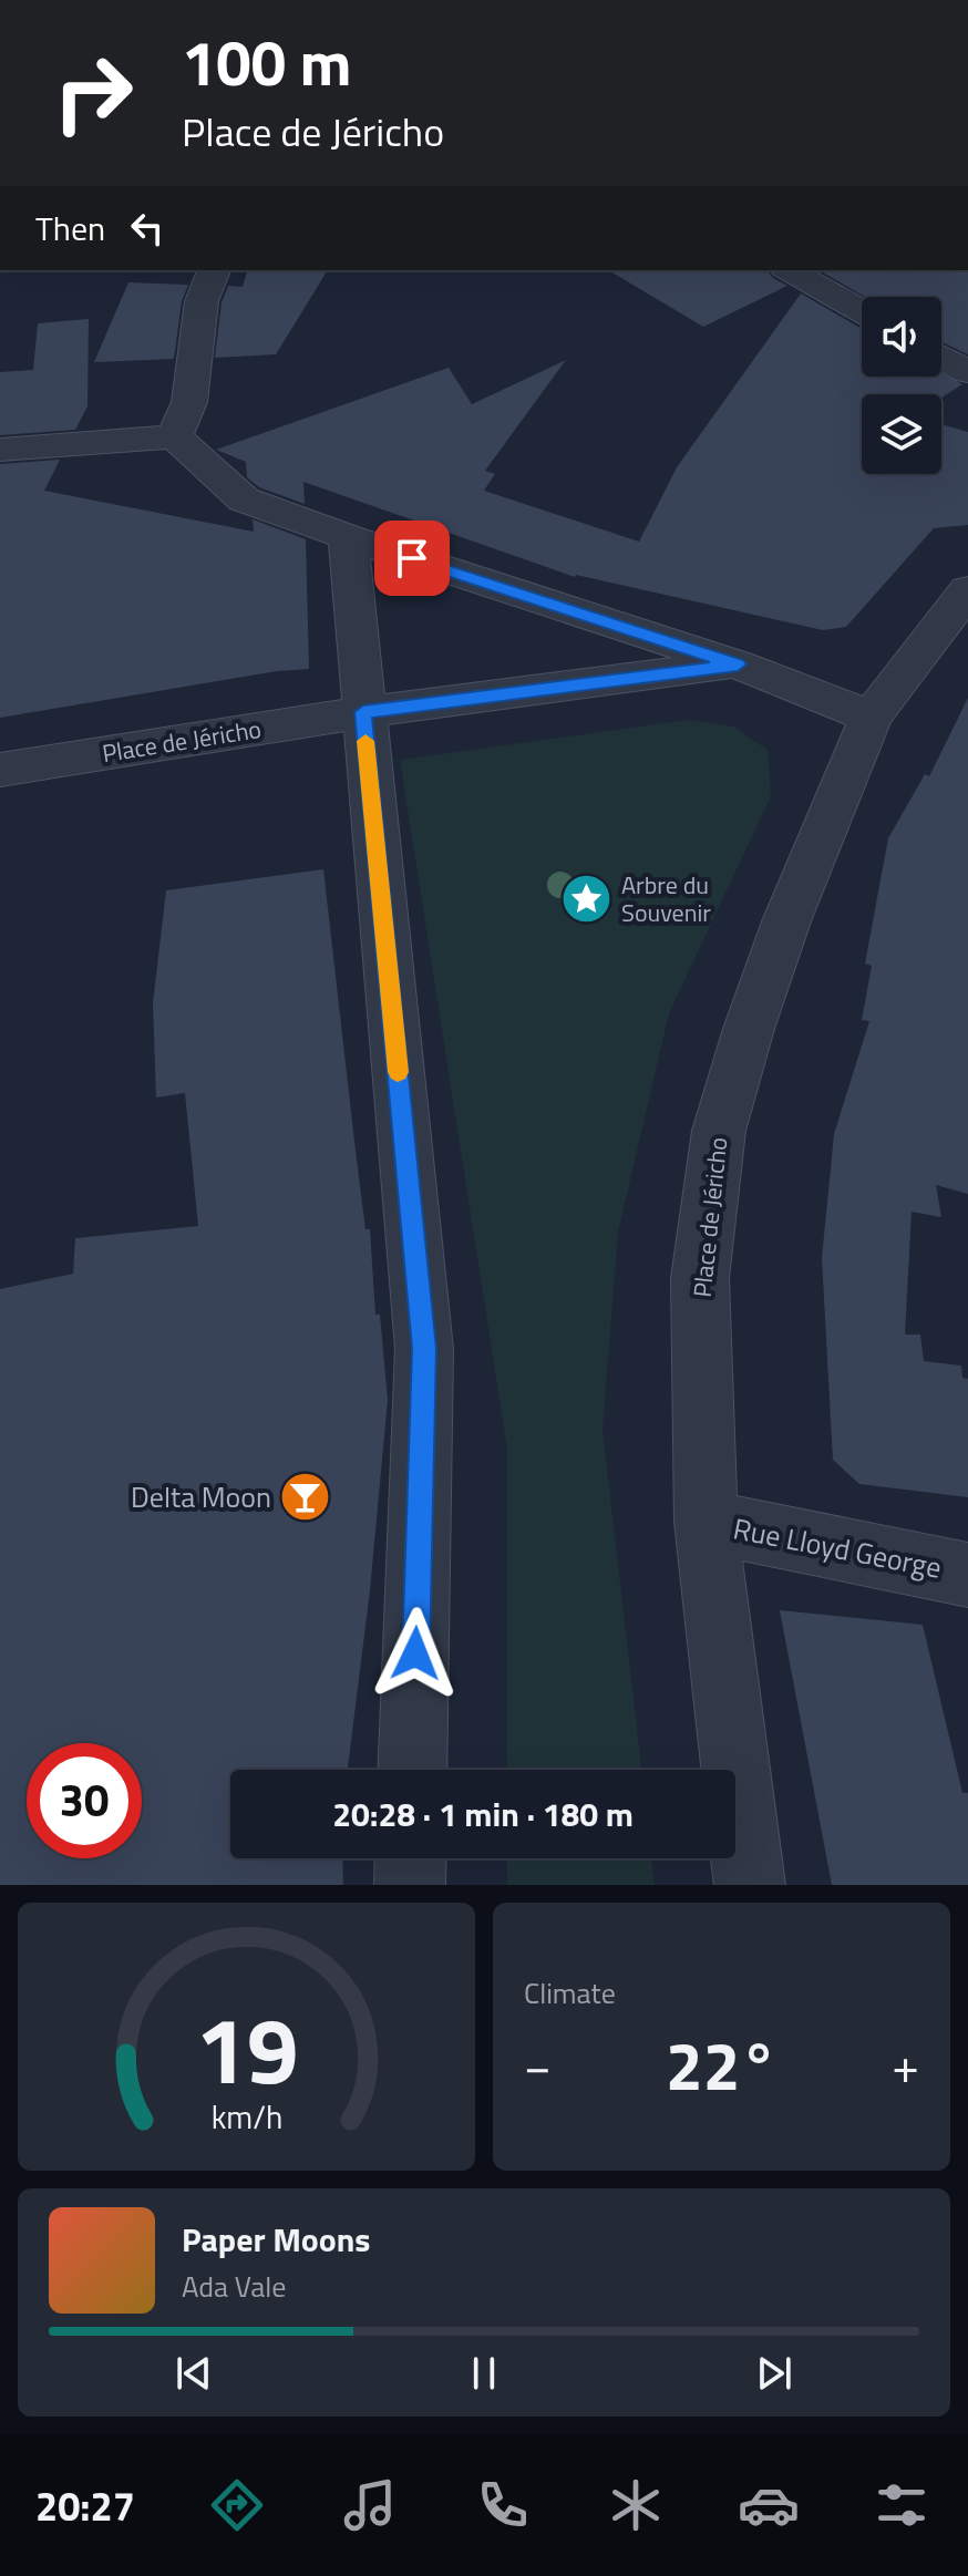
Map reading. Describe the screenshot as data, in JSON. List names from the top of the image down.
{
  "streets": {
    "street": ["Place de Jéricho", "Rue Lloyd George"]
  },
  "crossings": [
    ["Place de Jéricho", "Rue Lloyd George"]
  ],
  "places": {
    "place": ["Arbre du Souvenir"],
    "bar": ["Delta Moon"]
  },
  "page": {
    "turn": ["100 m", "Place de Jéricho"],
    "then": "Then",
    "limit": "30",
    "trip": "20:28 · 1 min · 180 m",
    "tile": "Climate",
    "heat": ["−", "22°", "+"],
    "song": ["Paper Moons", "Ada Vale"],
    "tabs": "20:27",
    "gauge": ["19", "km/h"]
  }
}
